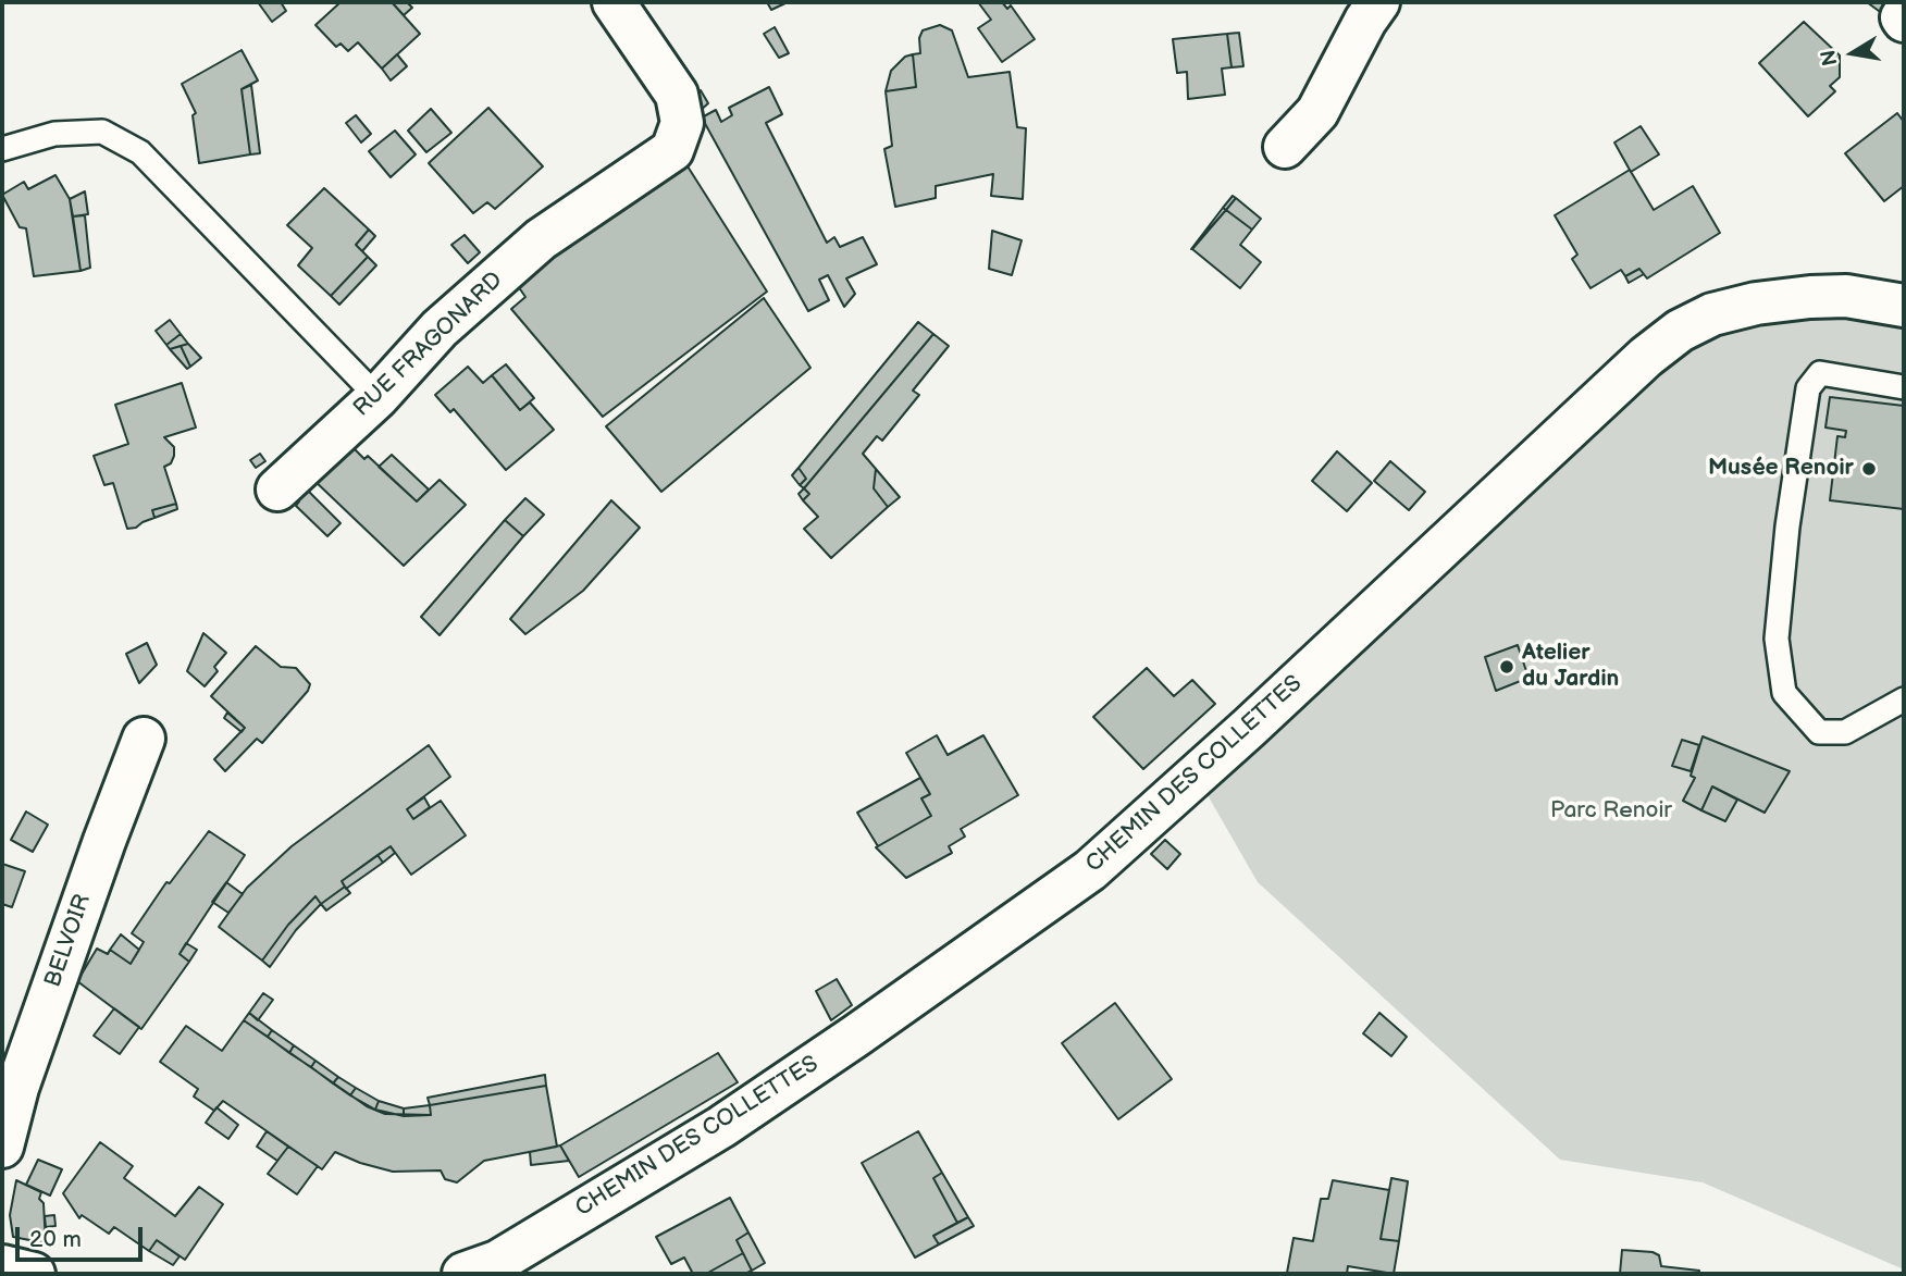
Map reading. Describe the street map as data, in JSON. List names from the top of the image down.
{
  "streets": {
    "street": ["RUE FRAGONARD", "CHEMIN DES COLLETTES", "BELVOIR"]
  },
  "parks": ["Parc Renoir"],
  "places": ["Musée Renoir", "Atelier du Jardin"],
  "scale_bar": "20 m",
  "north": "left"
}
